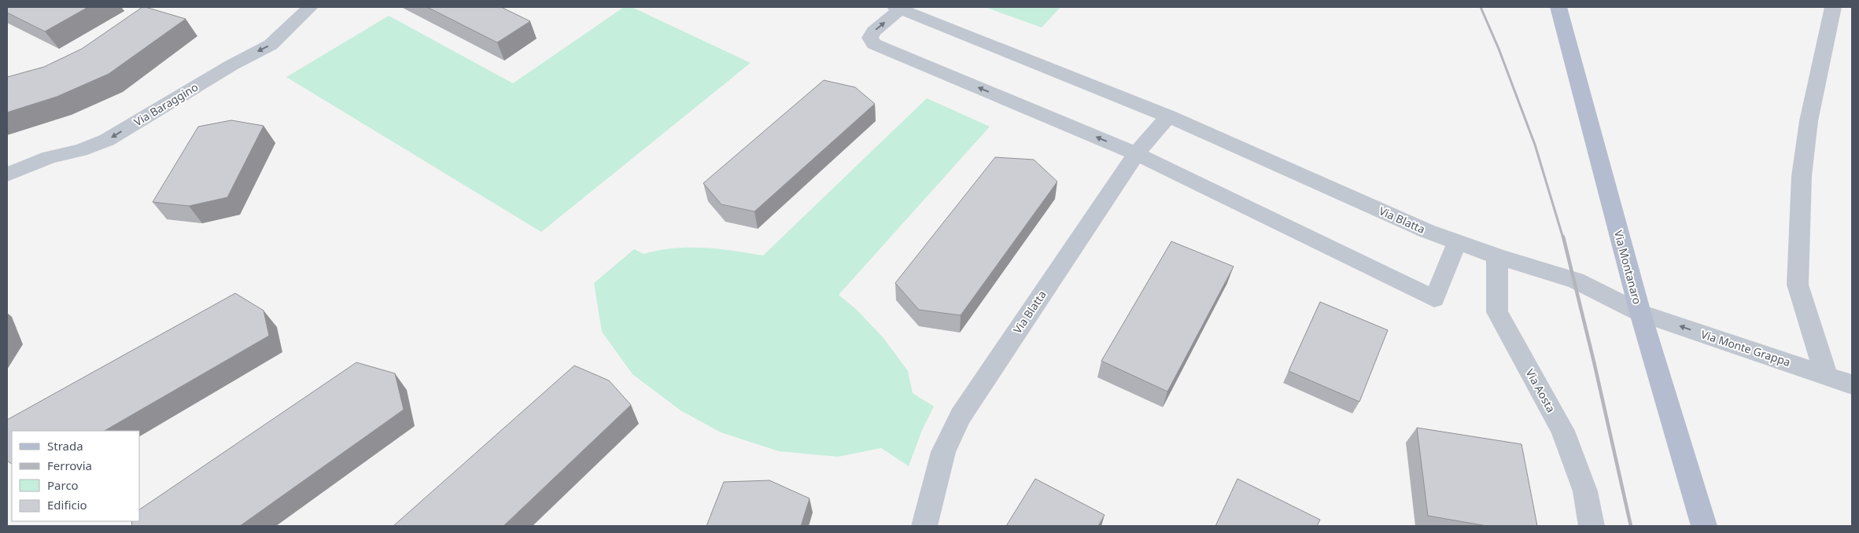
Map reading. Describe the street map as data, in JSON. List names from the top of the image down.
{
  "streets": {
    "main road": ["Via Montanaro"],
    "street": [
      "Via Baraggino",
      "Via Blatta",
      "Via Monte Grappa",
      "Via Aosta"
    ]
  },
  "crossings": [
    ["Via Blatta", "Via Montanaro"],
    ["Via Blatta", "Via Monte Grappa"],
    ["Via Blatta", "Via Aosta"],
    ["Via Montanaro", "Via Monte Grappa"]
  ],
  "one_way": ["Via Baraggino", "Via Monte Grappa"],
  "legend": [
    "Strada",
    "Ferrovia",
    "Parco",
    "Edificio"
  ]
}
